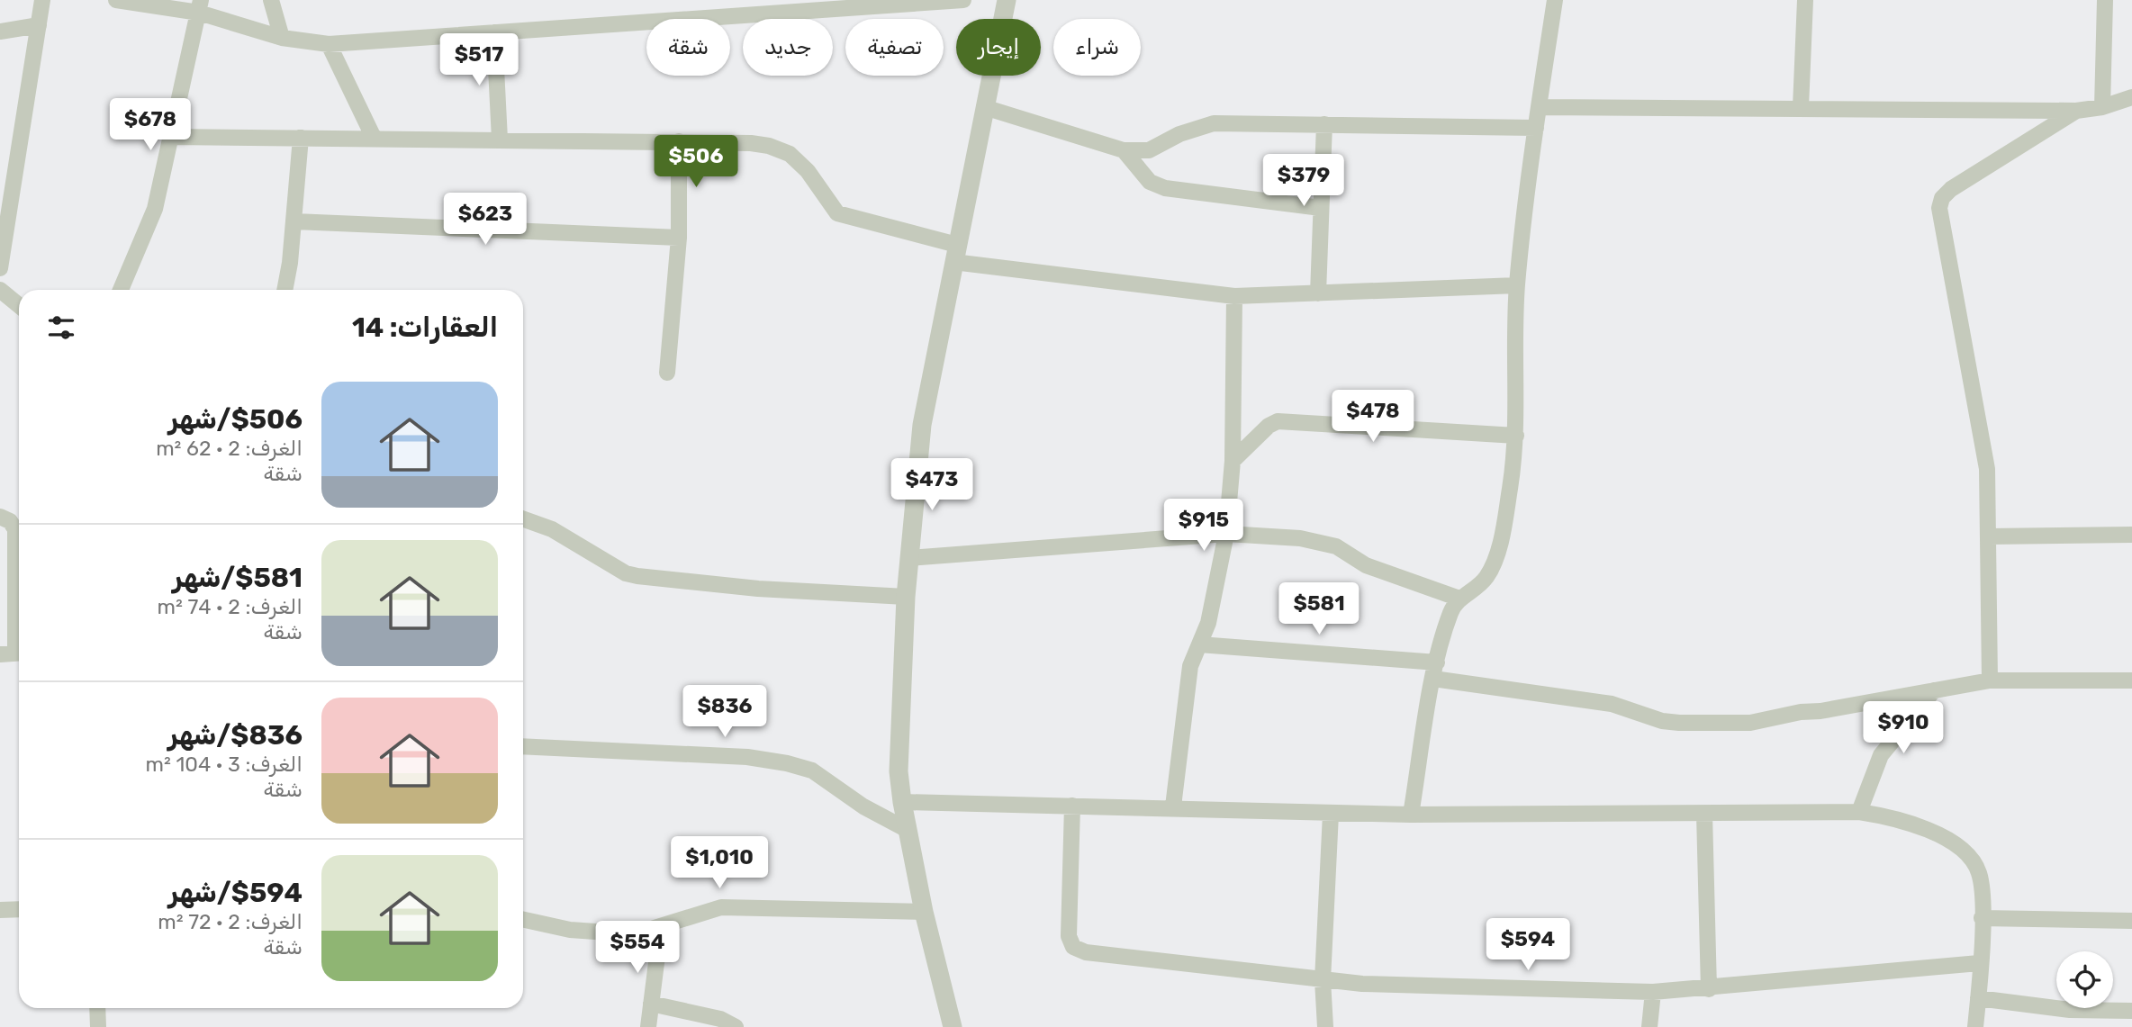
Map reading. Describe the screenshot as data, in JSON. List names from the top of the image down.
{
  "page": {
    "chip": [
      "شراء",
      "إيجار",
      "تصفية",
      "جديد",
      "شقة"
    ],
    "price": [
      "$517",
      "$678",
      "$506",
      "$379",
      "$623",
      "$478",
      "$473",
      "$915",
      "$581",
      "$836",
      "$910",
      "$1,010",
      "$594",
      "$554"
    ],
    "heading": "العقارات: 14",
    "list": [
      {
        "name": "$506/شهر",
        "note": "الغرف: 2 · 62 m² · شقة"
      },
      {
        "name": "$581/شهر",
        "note": "الغرف: 2 · 74 m² · شقة"
      },
      {
        "name": "$836/شهر",
        "note": "الغرف: 3 · 104 m² · شقة"
      },
      {
        "name": "$594/شهر",
        "note": "الغرف: 2 · 72 m² · شقة"
      }
    ]
  }
}
